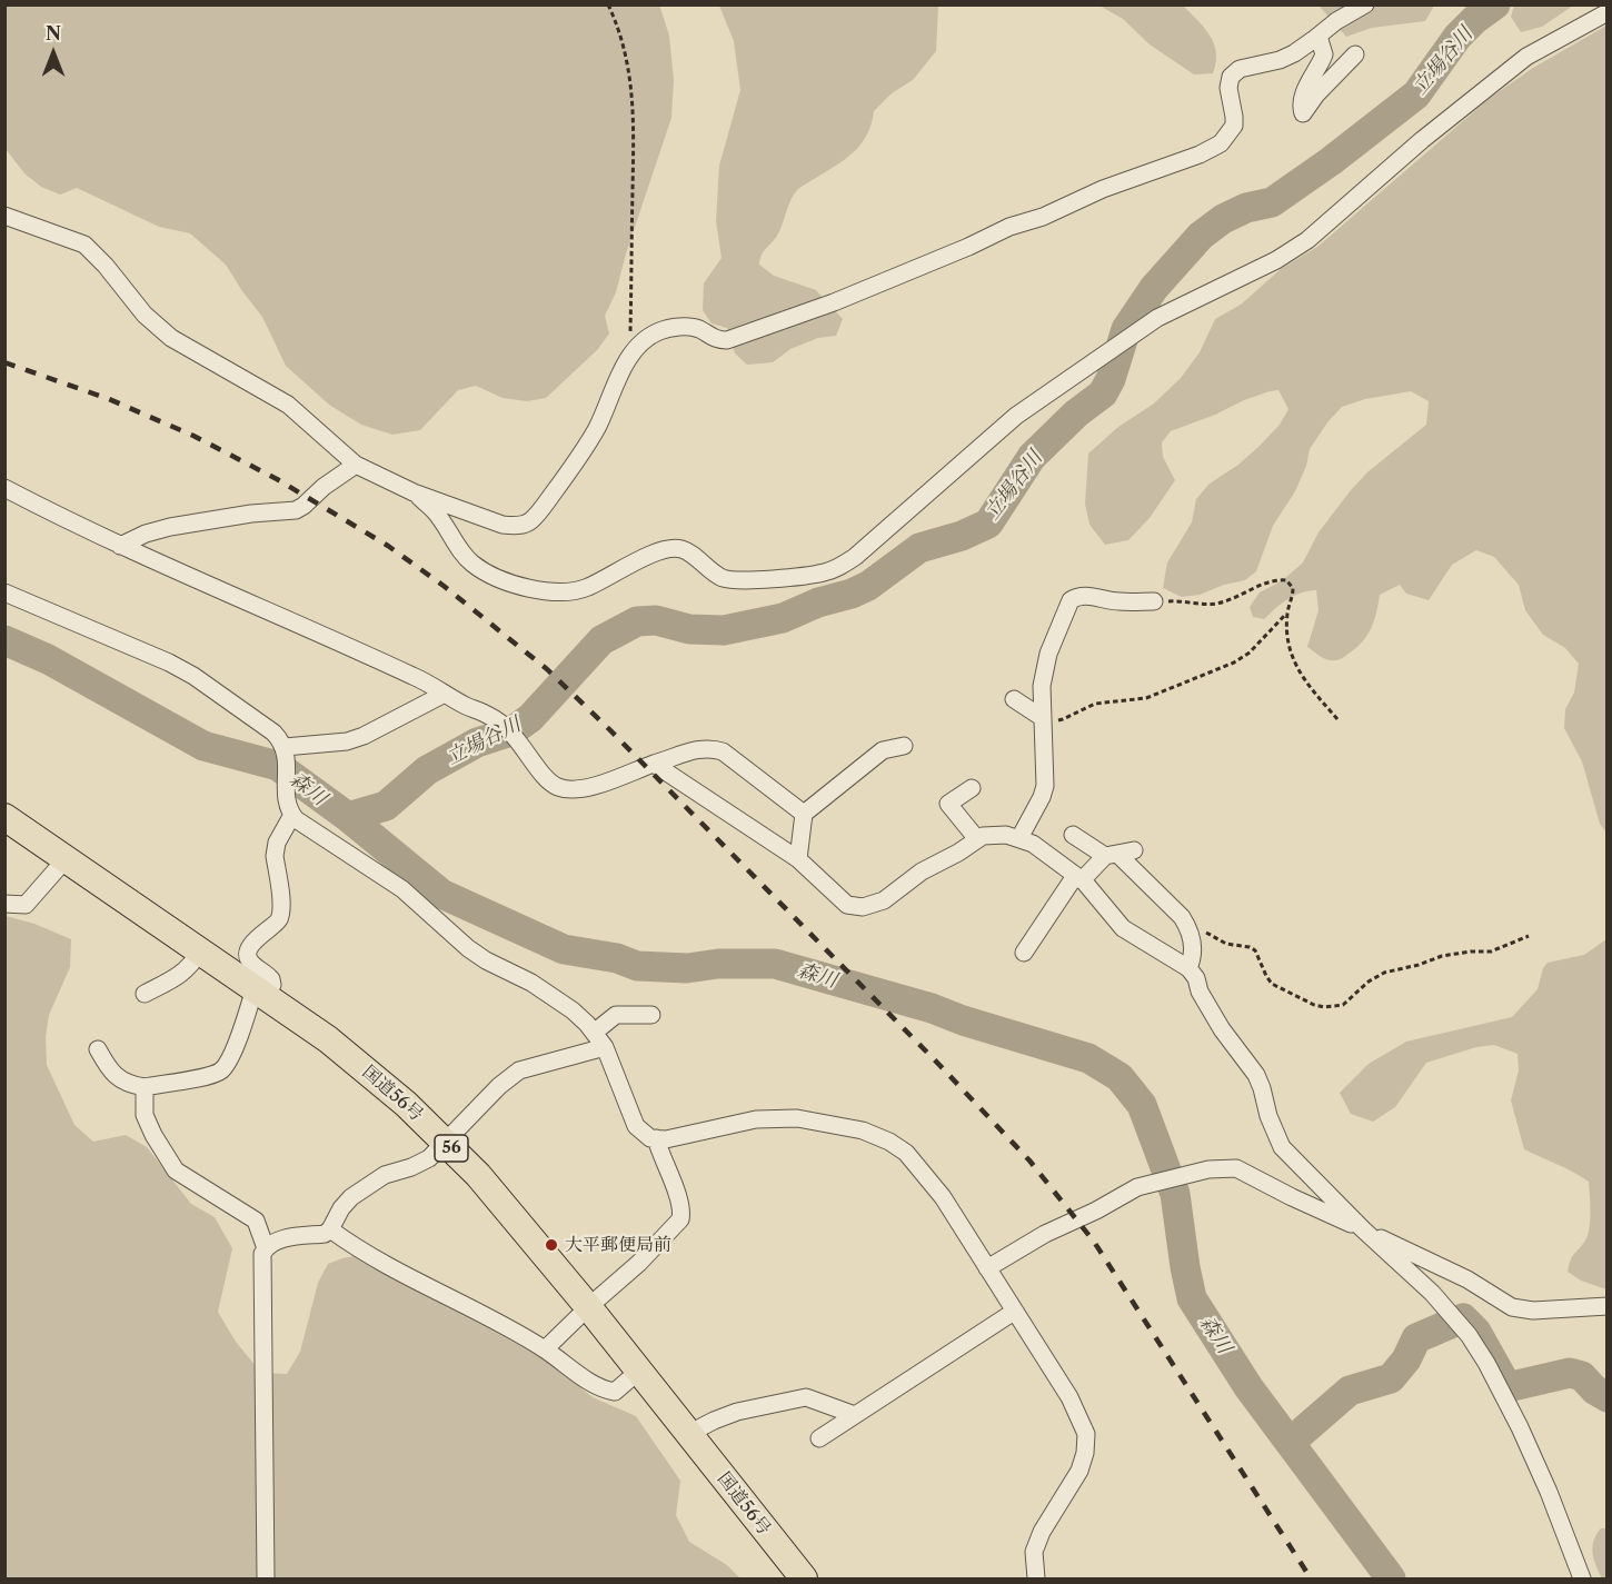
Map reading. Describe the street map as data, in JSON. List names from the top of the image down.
{
  "streets": {
    "highway": ["国道56号", "56"]
  },
  "water": ["立場谷川", "森川"],
  "places": ["大平郵便局前"],
  "north": "top"
}
